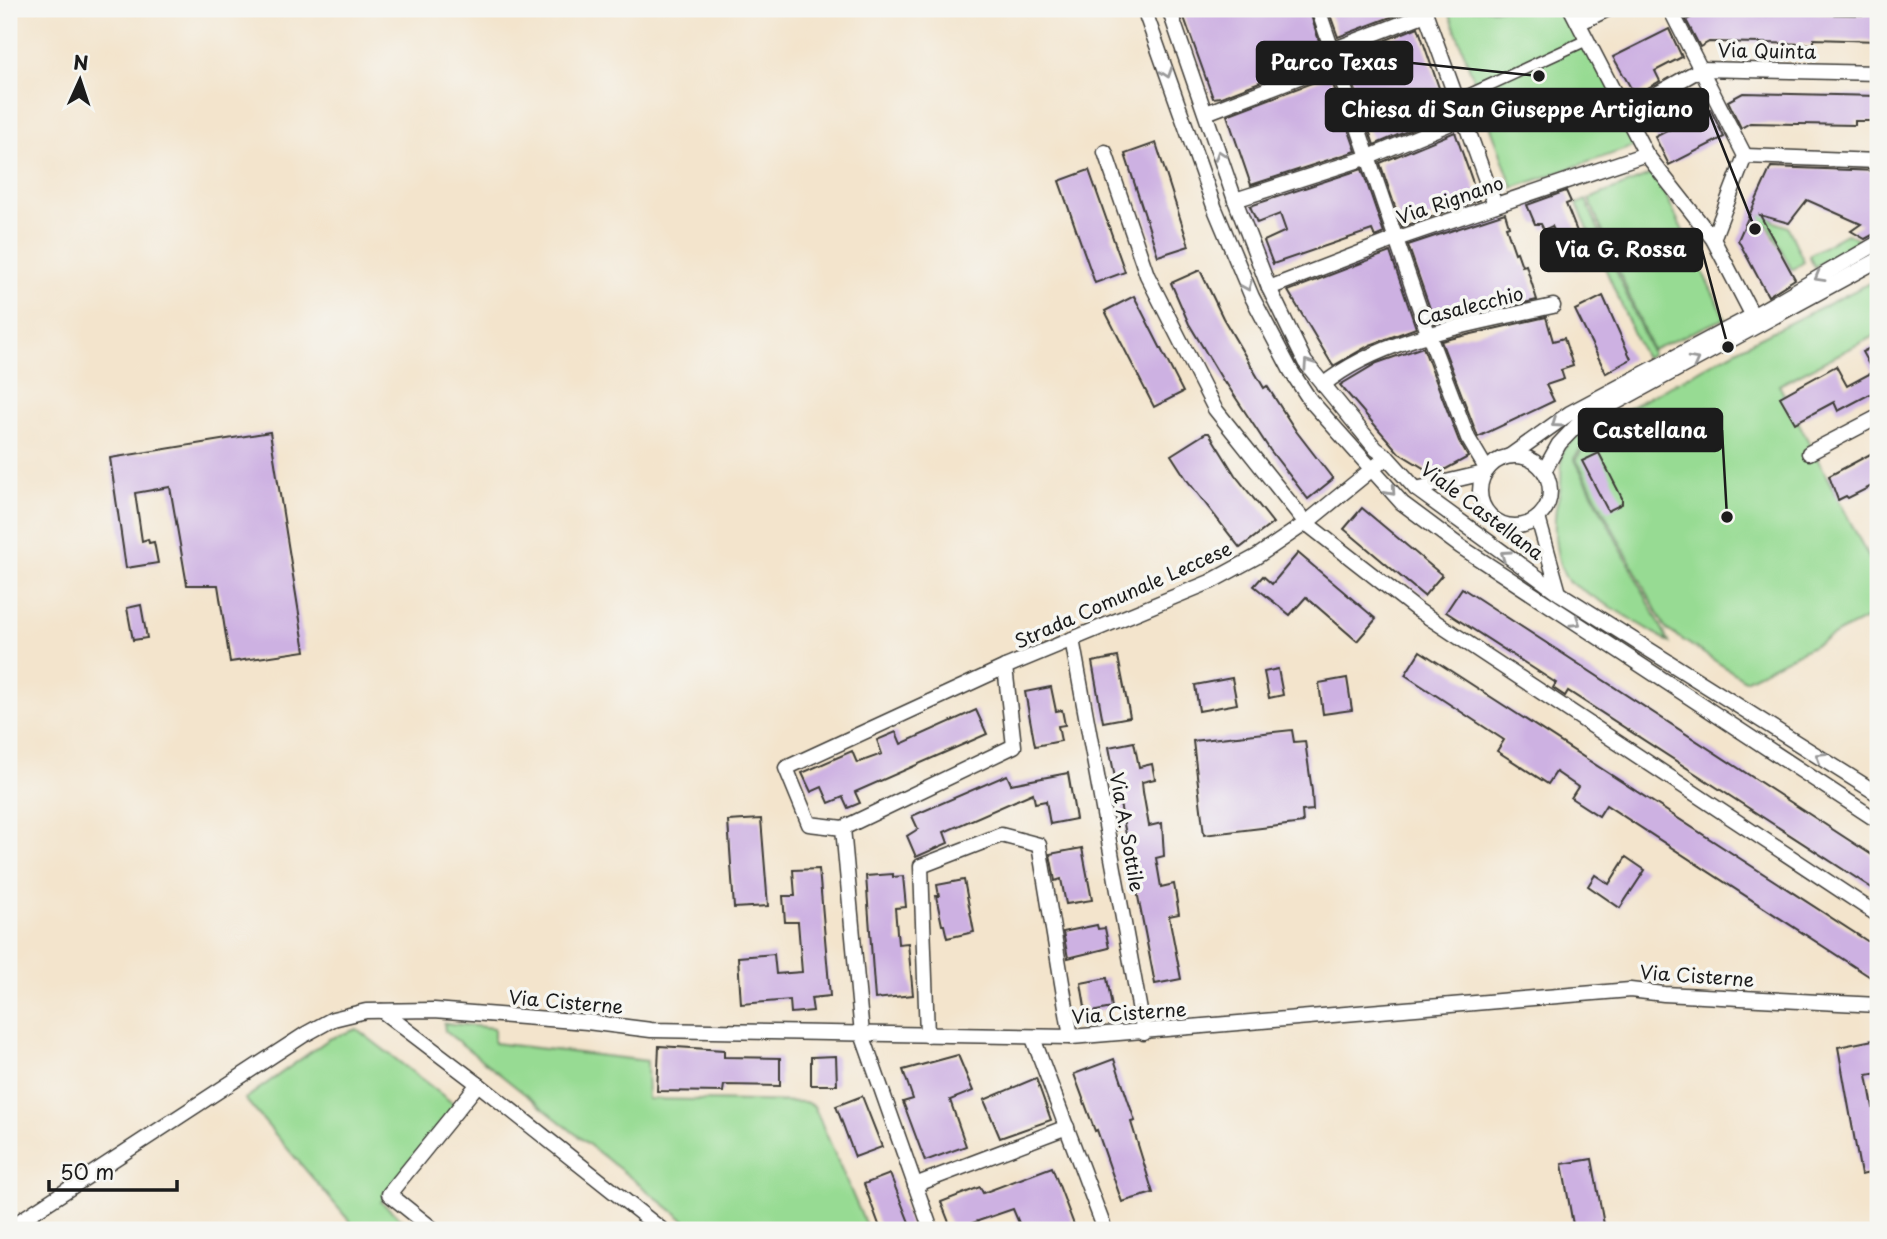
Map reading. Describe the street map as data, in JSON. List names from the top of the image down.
{
  "streets": {
    "street": [
      "Via Quinta",
      "Via Rignano",
      "Casalecchio",
      "Viale Castellana",
      "Strada Comunale Leccese",
      "Via A. Sottile",
      "Via Cisterne"
    ]
  },
  "crossings": [
    ["Via Rignano", "Viale Castellana"],
    ["Casalecchio", "Viale Castellana"],
    ["Viale Castellana", "Strada Comunale Leccese"],
    ["Strada Comunale Leccese", "Via A. Sottile"],
    ["Via A. Sottile", "Via Cisterne"]
  ],
  "places": [
    "Parco Texas",
    "Chiesa di San Giuseppe Artigiano",
    "Via G. Rossa",
    "Castellana"
  ],
  "scale_bar": "50 m",
  "north": "top"
}
